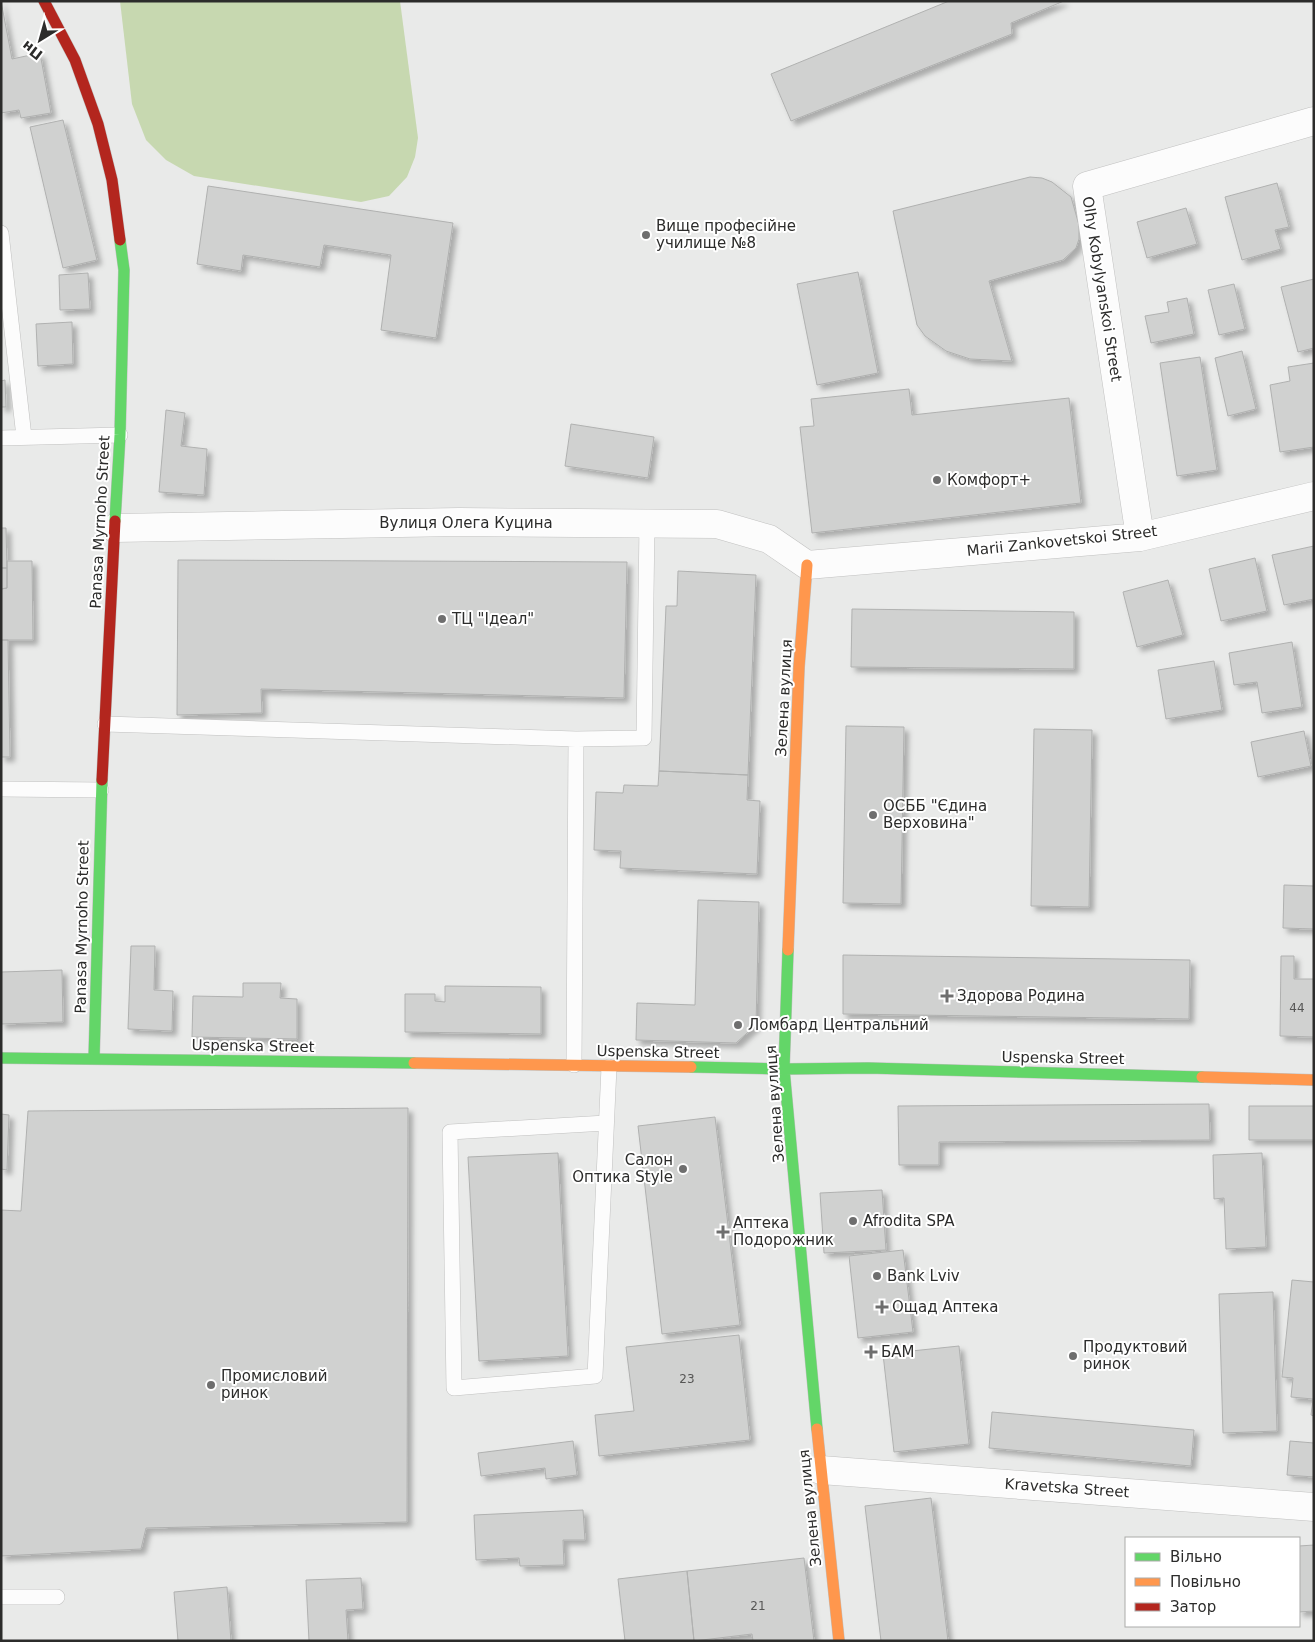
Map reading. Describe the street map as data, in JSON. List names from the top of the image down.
{
  "streets": {
    "street": [
      "Olhy Kobylyanskoi Street",
      "Panasa Myrnoho Street",
      "Вулиця Олега Куцина",
      "Marii Zankovetskoi Street",
      "Зелена вулиця",
      "Uspenska Street",
      "Kravetska Street"
    ]
  },
  "crossings": [
    ["Olhy Kobylyanskoi Street", "Marii Zankovetskoi Street"],
    ["Panasa Myrnoho Street", "Вулиця Олега Куцина"],
    ["Panasa Myrnoho Street", "Uspenska Street"],
    ["Вулиця Олега Куцина", "Marii Zankovetskoi Street"],
    ["Вулиця Олега Куцина", "Зелена вулиця"],
    ["Marii Zankovetskoi Street", "Зелена вулиця"],
    ["Зелена вулиця", "Uspenska Street"],
    ["Зелена вулиця", "Kravetska Street"]
  ],
  "places": {
    "other": [
      "Вище професійне училище №8",
      "Комфорт+",
      "ТЦ \"Ідеал\"",
      "ОСББ \"Єдина Верховина\"",
      "Ломбард Центральний",
      "Салон Оптика Style",
      "Afrodita SPA",
      "Bank Lviv",
      "Продуктовий ринок",
      "Промисловий ринок"
    ],
    "health": [
      "Здорова Родина",
      "Аптека Подорожник",
      "Ощад Аптека",
      "БАМ"
    ]
  },
  "house_numbers": ["44", "23", "21"],
  "legend": ["Вільно", "Повільно", "Затор"],
  "north": "bottom left"
}
